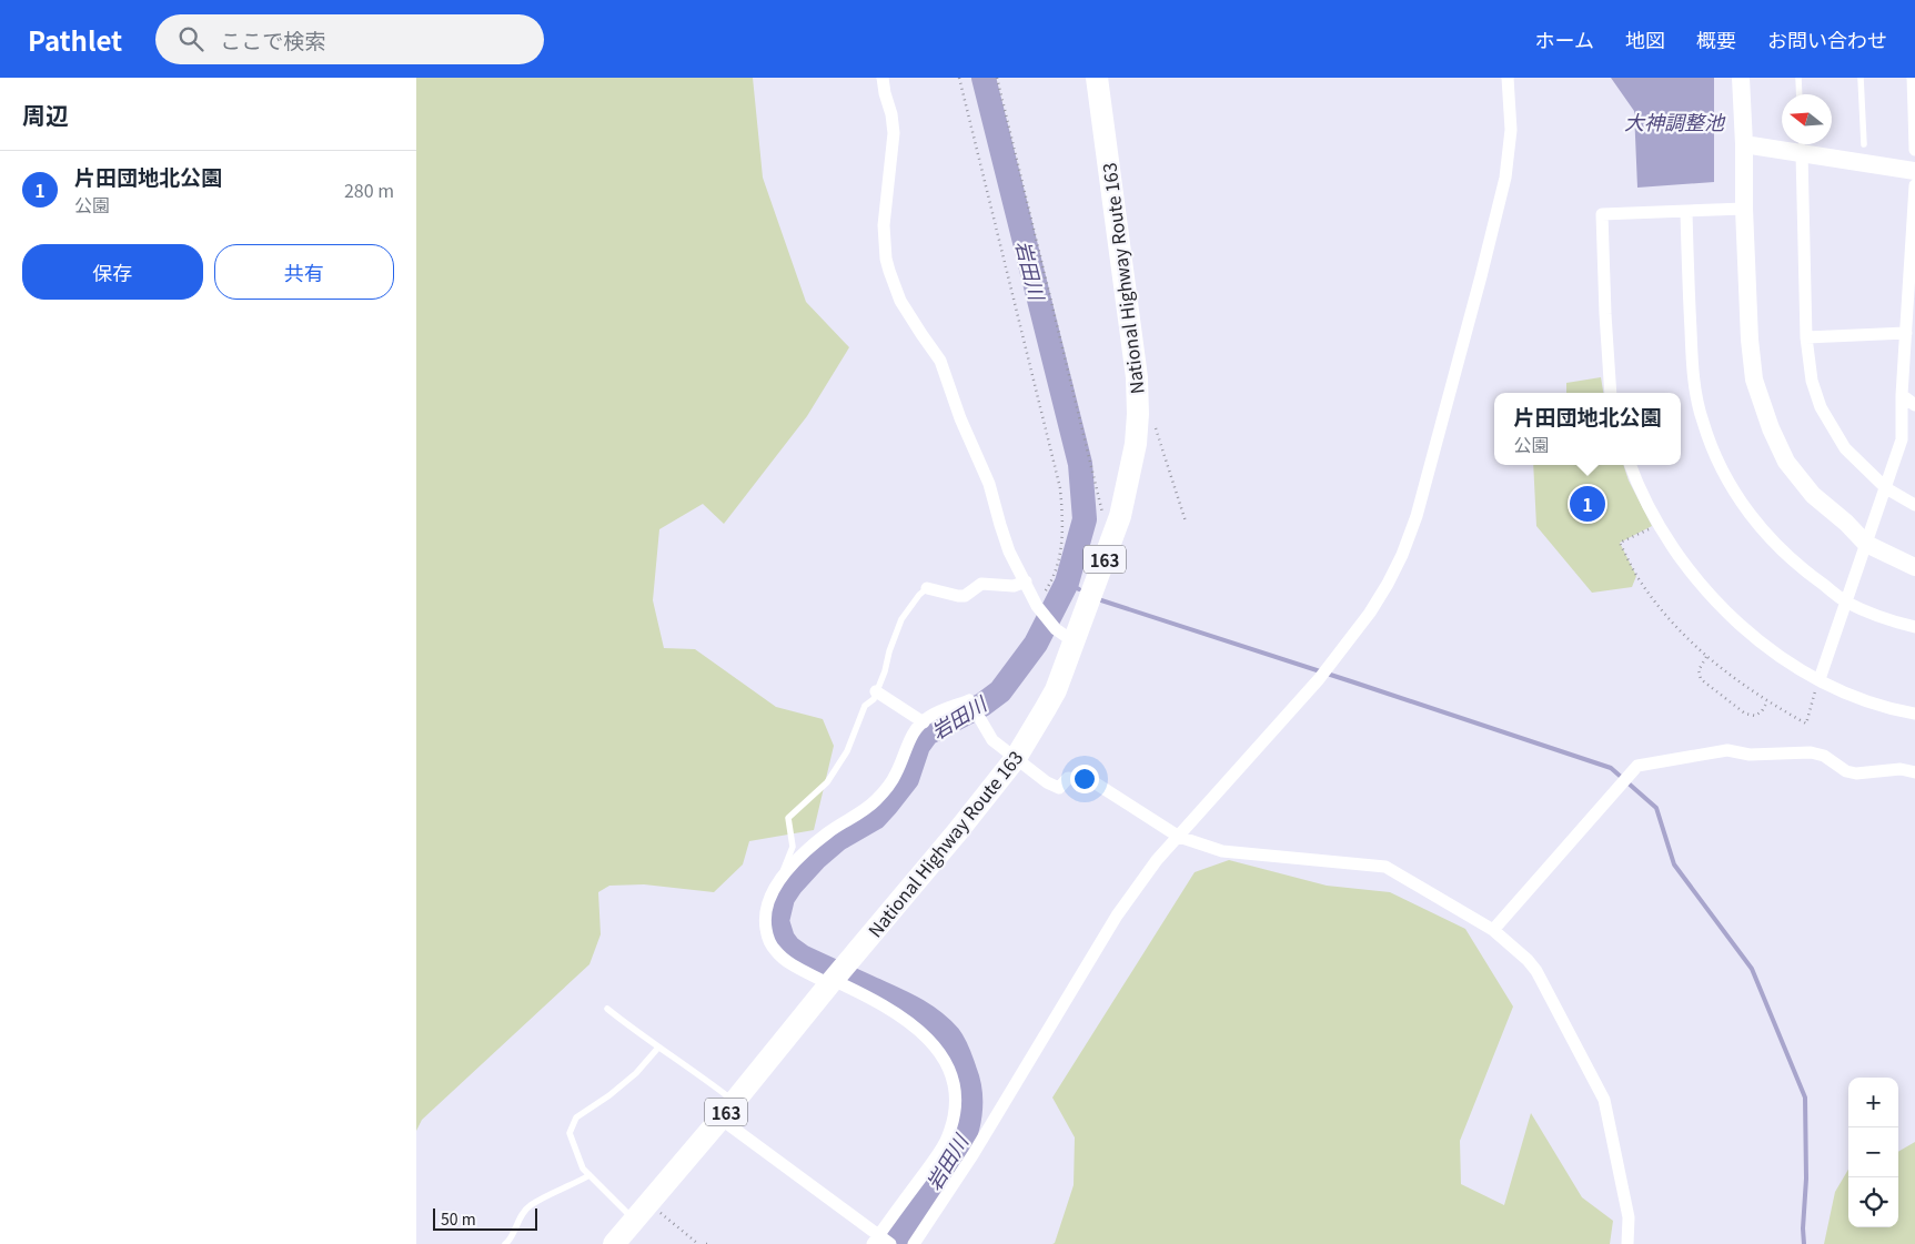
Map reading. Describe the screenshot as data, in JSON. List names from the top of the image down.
{
  "streets": {
    "highway": ["National Highway Route 163", "163"]
  },
  "water": ["大神調整池", "岩田川"],
  "scale_bar": "50 m",
  "north": "left",
  "page": {
    "header": "Pathlet",
    "search": "ここで検索",
    "nav": [
      "ホーム",
      "地図",
      "概要",
      "お問い合わせ"
    ],
    "heading": "周辺",
    "list": [
      {
        "mark": "1",
        "name": "片田団地北公園",
        "note": "公園",
        "value": "280 m"
      }
    ],
    "buttons": ["保存", "共有"],
    "popup": ["片田団地北公園", "公園"],
    "pins": "1",
    "map_buttons": ["+", "−"],
    "scale": "50 m"
  }
}
